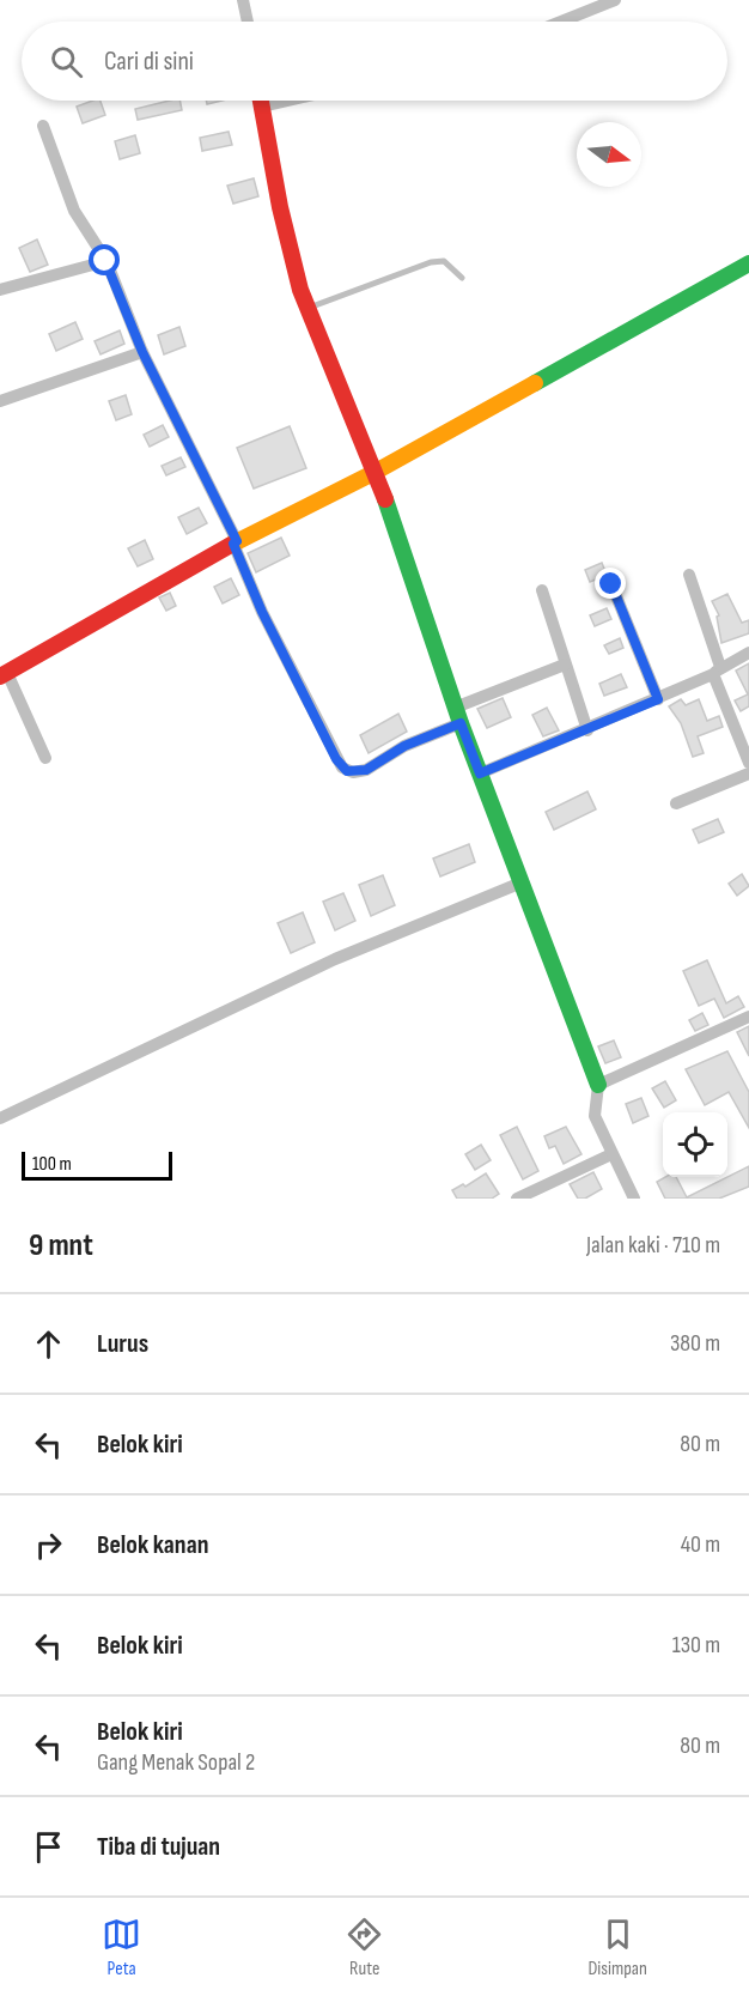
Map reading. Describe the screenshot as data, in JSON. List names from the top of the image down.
{
  "scale_bar": "100 m",
  "north": "right",
  "page": {
    "search": "Cari di sini",
    "scale": "100 m",
    "heading": ["9 mnt", "Jalan kaki · 710 m"],
    "list": [
      ["Lurus", "380 m"],
      ["Belok kiri", "80 m"],
      ["Belok kanan", "40 m"],
      ["Belok kiri", "130 m"],
      ["Belok kiri", "Gang Menak Sopal 2", "80 m"],
      "Tiba di tujuan"
    ],
    "nav": ["Peta", "Rute", "Disimpan"]
  }
}
